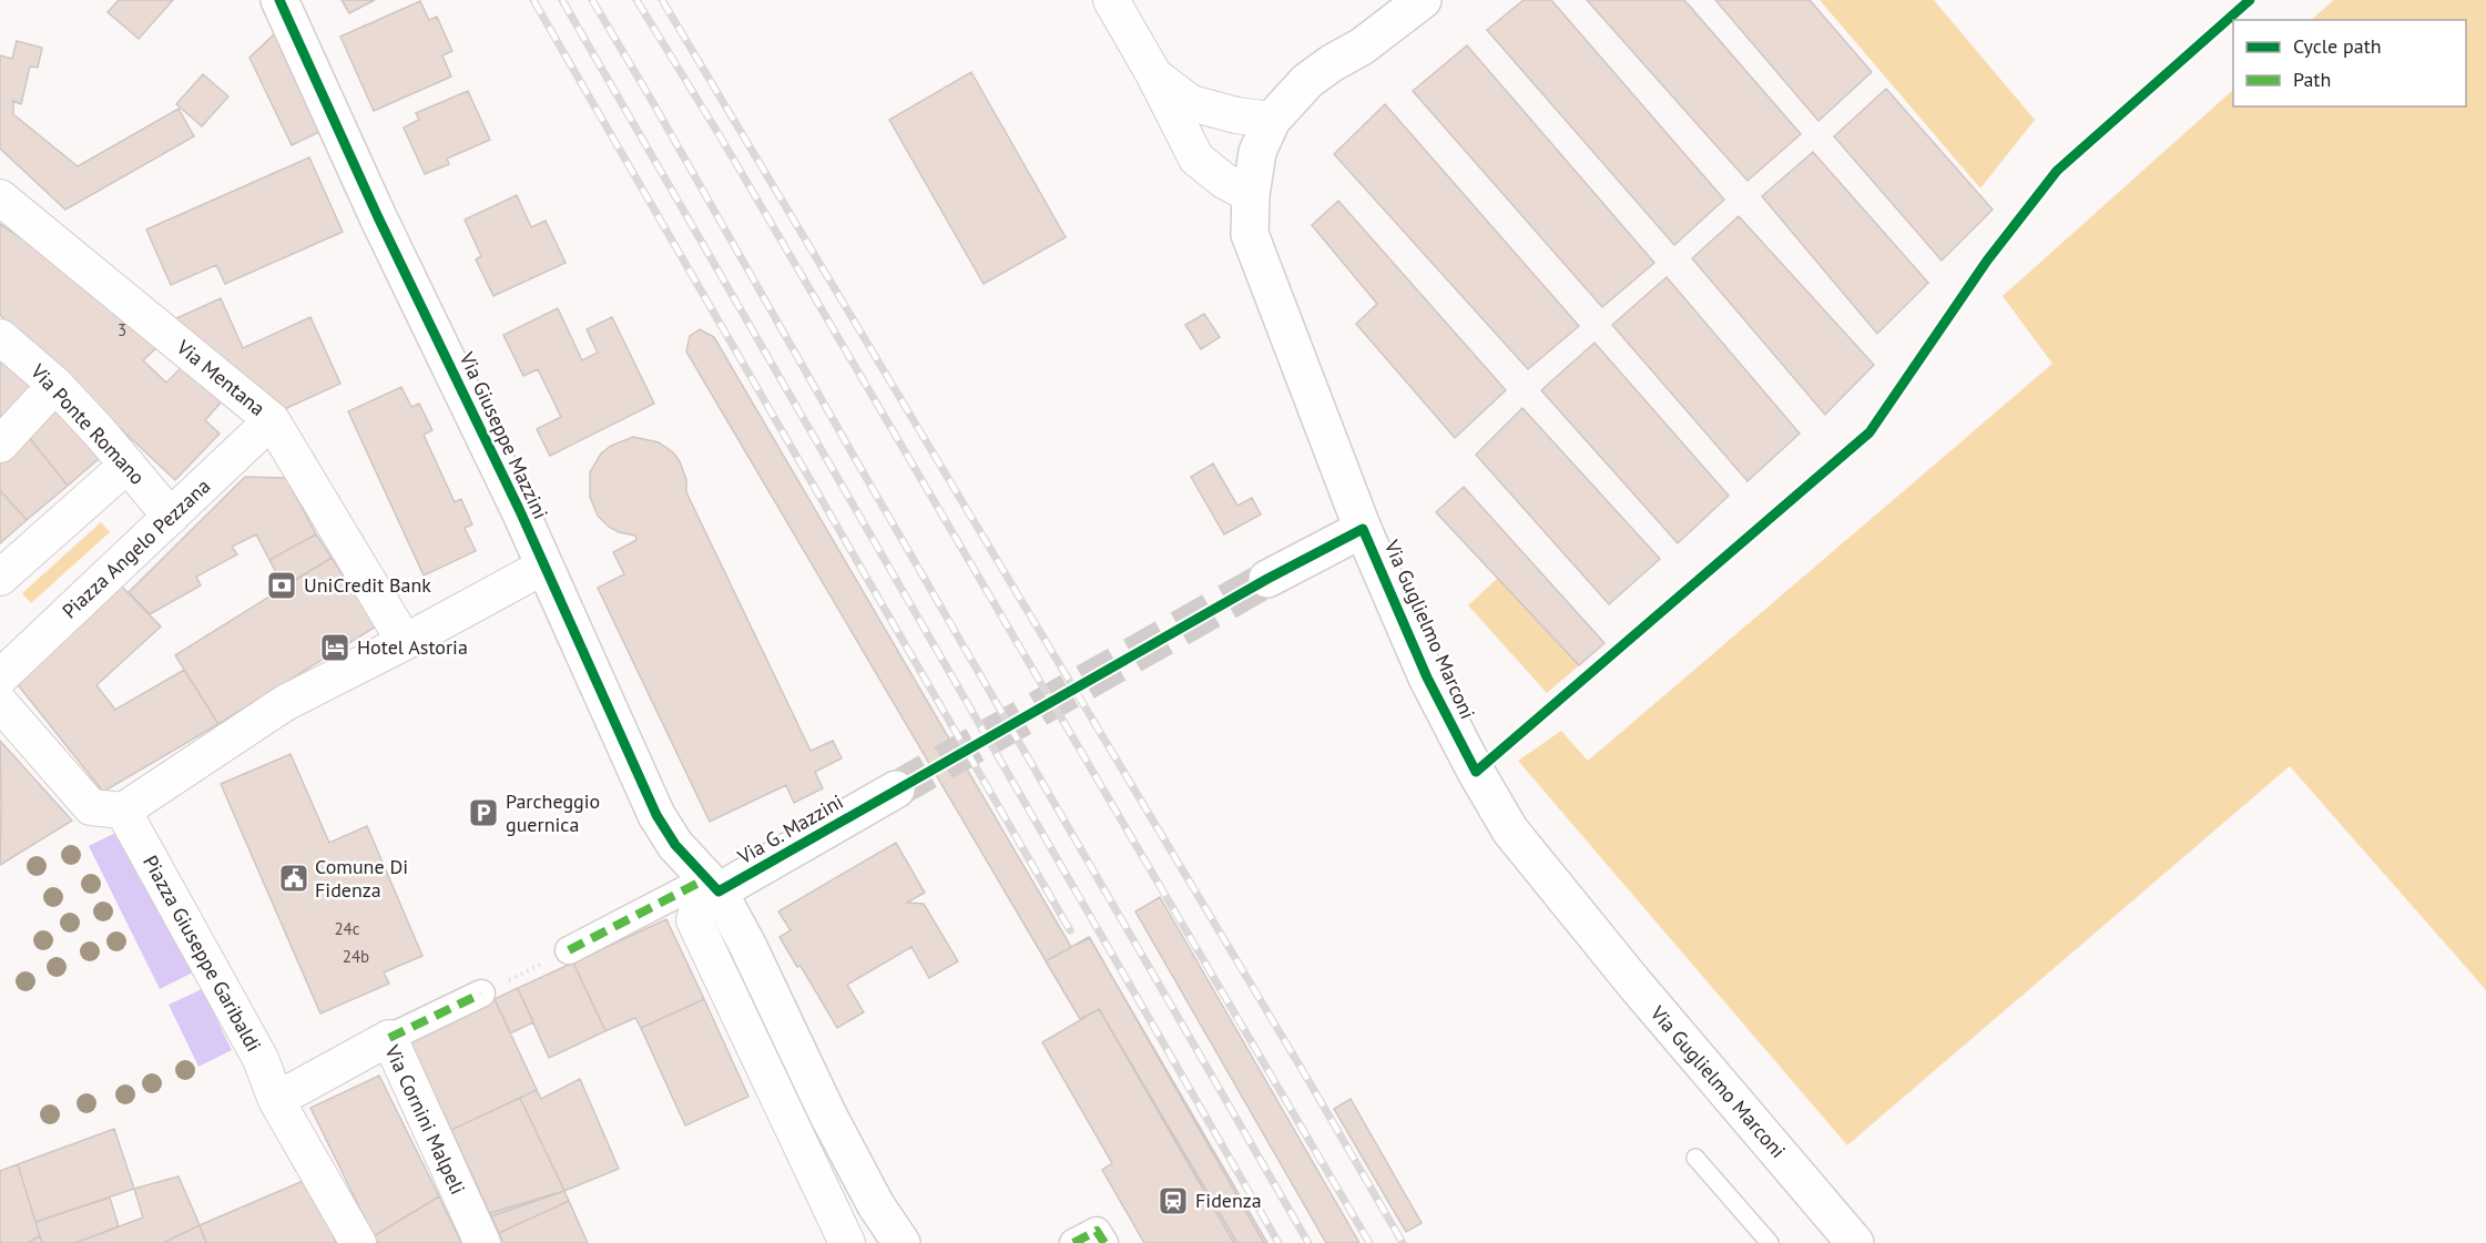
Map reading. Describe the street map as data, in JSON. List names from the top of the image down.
{
  "streets": {
    "street": [
      "Via Mentana",
      "Via Ponte Romano",
      "Via Giuseppe Mazzini",
      "Piazza Angelo Pezzana",
      "Via Guglielmo Marconi",
      "Via G. Mazzini",
      "Piazza Giuseppe Garibaldi",
      "Via Cornini Malpeli"
    ]
  },
  "crossings": [
    ["Via Mentana", "Piazza Angelo Pezzana"],
    ["Via Ponte Romano", "Piazza Angelo Pezzana"],
    ["Via Giuseppe Mazzini", "Via G. Mazzini"],
    ["Piazza Giuseppe Garibaldi", "Via Cornini Malpeli"]
  ],
  "places": {
    "bank": ["UniCredit Bank"],
    "hotel": ["Hotel Astoria"],
    "parking": ["Parcheggio guernica"],
    "public building": ["Comune Di Fidenza"],
    "station": ["Fidenza"]
  },
  "house_numbers": ["3", "24c", "24b"],
  "legend": ["Cycle path", "Path"]
}
